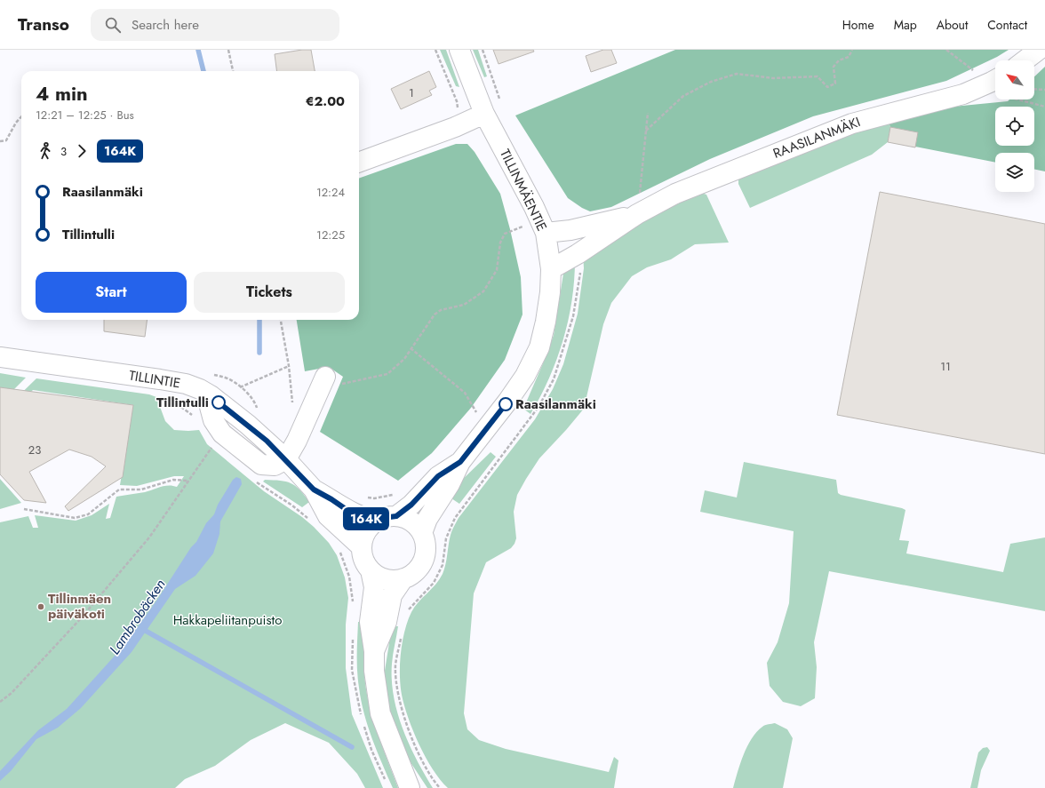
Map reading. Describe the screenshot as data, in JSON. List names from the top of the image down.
{
  "streets": {
    "street": ["RAASILANMÄKI", "TILLINMÄENTIE", "TILLINTIE"]
  },
  "crossings": [
    ["RAASILANMÄKI", "TILLINMÄENTIE"],
    ["TILLINMÄENTIE", "TILLINTIE"]
  ],
  "water": ["Lambrobäcken"],
  "parks": ["Hakkapeliitanpuisto"],
  "places": ["Tillintulli", "Raasilanmäki", "Tillinmäen päiväkoti"],
  "lines": ["bus line 164K"],
  "house_numbers": ["1", "11", "23"],
  "north": "top left",
  "page": {
    "header": "Transo",
    "search": "Search here",
    "nav": [
      "Home",
      "Map",
      "About",
      "Contact"
    ],
    "on_map": "164K",
    "heading": ["4 min", "12:21 – 12:25 · Bus", "€2.00"],
    "legs": ["3", "164K"],
    "list": [
      {
        "name": "Raasilanmäki",
        "value": "12:24"
      },
      {
        "name": "Tillintulli",
        "value": "12:25"
      }
    ],
    "buttons": ["Start", "Tickets"]
  }
}
